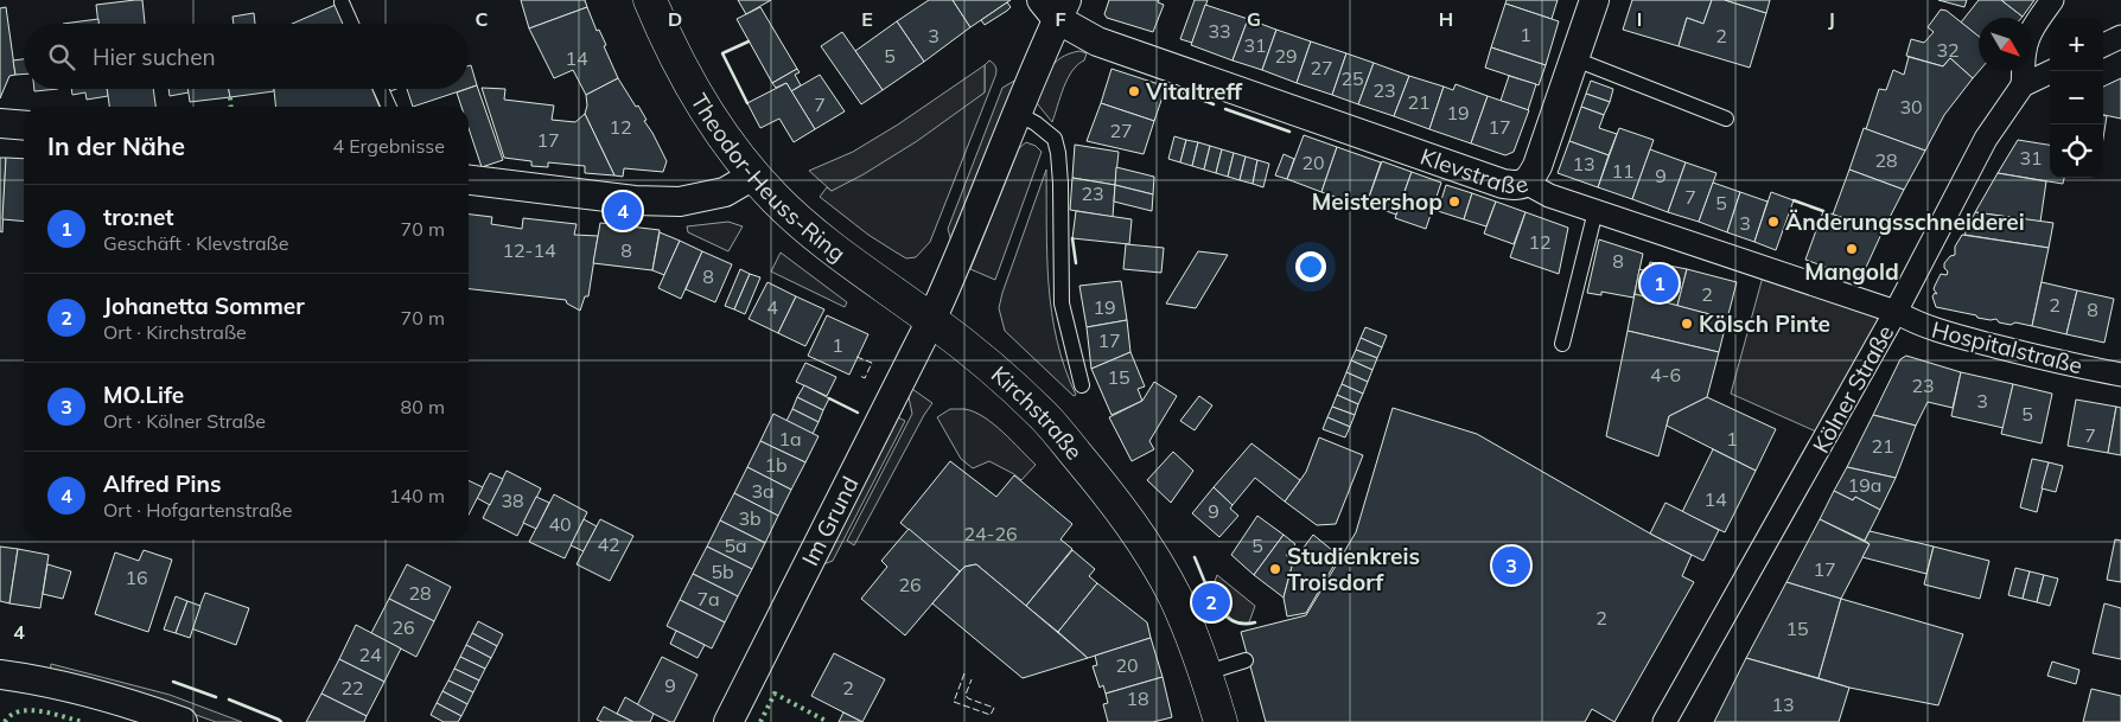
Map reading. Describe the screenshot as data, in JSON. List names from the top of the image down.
{
  "streets": {
    "main road": ["Theodor-Heuss-Ring", "Kirchstraße"],
    "street": [
      "Klevstraße",
      "Hospitalstraße",
      "Kölner Straße",
      "Im Grund"
    ]
  },
  "crossings": [
    ["Klevstraße", "Hospitalstraße"],
    ["Klevstraße", "Kölner Straße"],
    ["Theodor-Heuss-Ring", "Kirchstraße"],
    ["Theodor-Heuss-Ring", "Im Grund"],
    ["Hospitalstraße", "Kölner Straße"],
    ["Kirchstraße", "Im Grund"]
  ],
  "places": [
    "Vitaltreff",
    "Meistershop",
    "Änderungsschneiderei",
    "Mangold",
    "Kölsch Pinte",
    "Studienkreis Troisdorf"
  ],
  "house_numbers": [
    "33",
    "1",
    "3",
    "2",
    "31",
    "32",
    "5",
    "29",
    "14",
    "27",
    "25",
    "23",
    "21",
    "7",
    "30",
    "19",
    "12",
    "17",
    "27",
    "17",
    "31",
    "28",
    "20",
    "13",
    "11",
    "9",
    "23",
    "7",
    "5",
    "3",
    "12",
    "12-14",
    "8",
    "8",
    "8",
    "2",
    "2",
    "4",
    "19",
    "8",
    "17",
    "1",
    "4-6",
    "15",
    "23",
    "3",
    "5",
    "7",
    "1a",
    "1",
    "21",
    "1b",
    "19a",
    "3a",
    "14",
    "38",
    "9",
    "3b",
    "40",
    "24-26",
    "42",
    "5a",
    "5",
    "17",
    "5b",
    "16",
    "26",
    "28",
    "7a",
    "2",
    "26",
    "15",
    "24",
    "20",
    "9",
    "22",
    "2",
    "18",
    "13"
  ],
  "north": "bottom right",
  "page": {
    "map_buttons": ["+", "−"],
    "search": "Hier suchen",
    "heading": ["In der Nähe", "4 Ergebnisse"],
    "list": [
      {
        "mark": "1",
        "name": "tro:net",
        "note": "Geschäft · Klevstraße",
        "value": "70 m"
      },
      {
        "mark": "2",
        "name": "Johanetta Sommer",
        "note": "Ort · Kirchstraße",
        "value": "70 m"
      },
      {
        "mark": "3",
        "name": "MO.Life",
        "note": "Ort · Kölner Straße",
        "value": "80 m"
      },
      {
        "mark": "4",
        "name": "Alfred Pins",
        "note": "Ort · Hofgartenstraße",
        "value": "140 m"
      }
    ],
    "pins": [
      "4",
      "1",
      "3",
      "2"
    ]
  },
  "grid": {
    "columns": [
      "C",
      "D",
      "E",
      "F",
      "G",
      "H",
      "I",
      "J"
    ],
    "rows": ["4"]
  }
}
